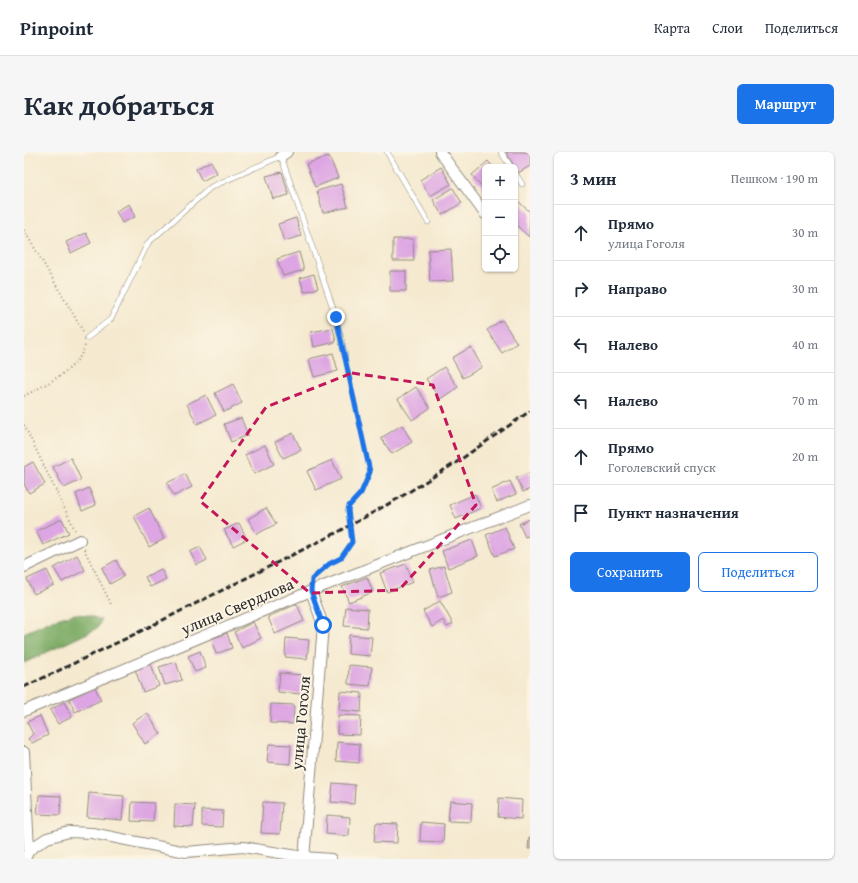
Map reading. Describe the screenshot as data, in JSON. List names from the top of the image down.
{
  "streets": {
    "street": ["улица Свердлова", "улица Гоголя"]
  },
  "crossings": [
    ["улица Свердлова", "улица Гоголя"]
  ],
  "page": {
    "header": "Pinpoint",
    "nav": ["Карта", "Слои", "Поделиться"],
    "title": "Как добраться",
    "buttons": [
      "Маршрут",
      ["Сохранить", "Поделиться"]
    ],
    "heading": ["3 мин", "Пешком · 190 m"],
    "map_buttons": ["+", "−"],
    "list": [
      ["Прямо", "улица Гоголя", "30 m"],
      ["Направо", "30 m"],
      ["Налево", "40 m"],
      ["Налево", "70 m"],
      ["Прямо", "Гоголевский спуск", "20 m"],
      "Пункт назначения"
    ]
  }
}
